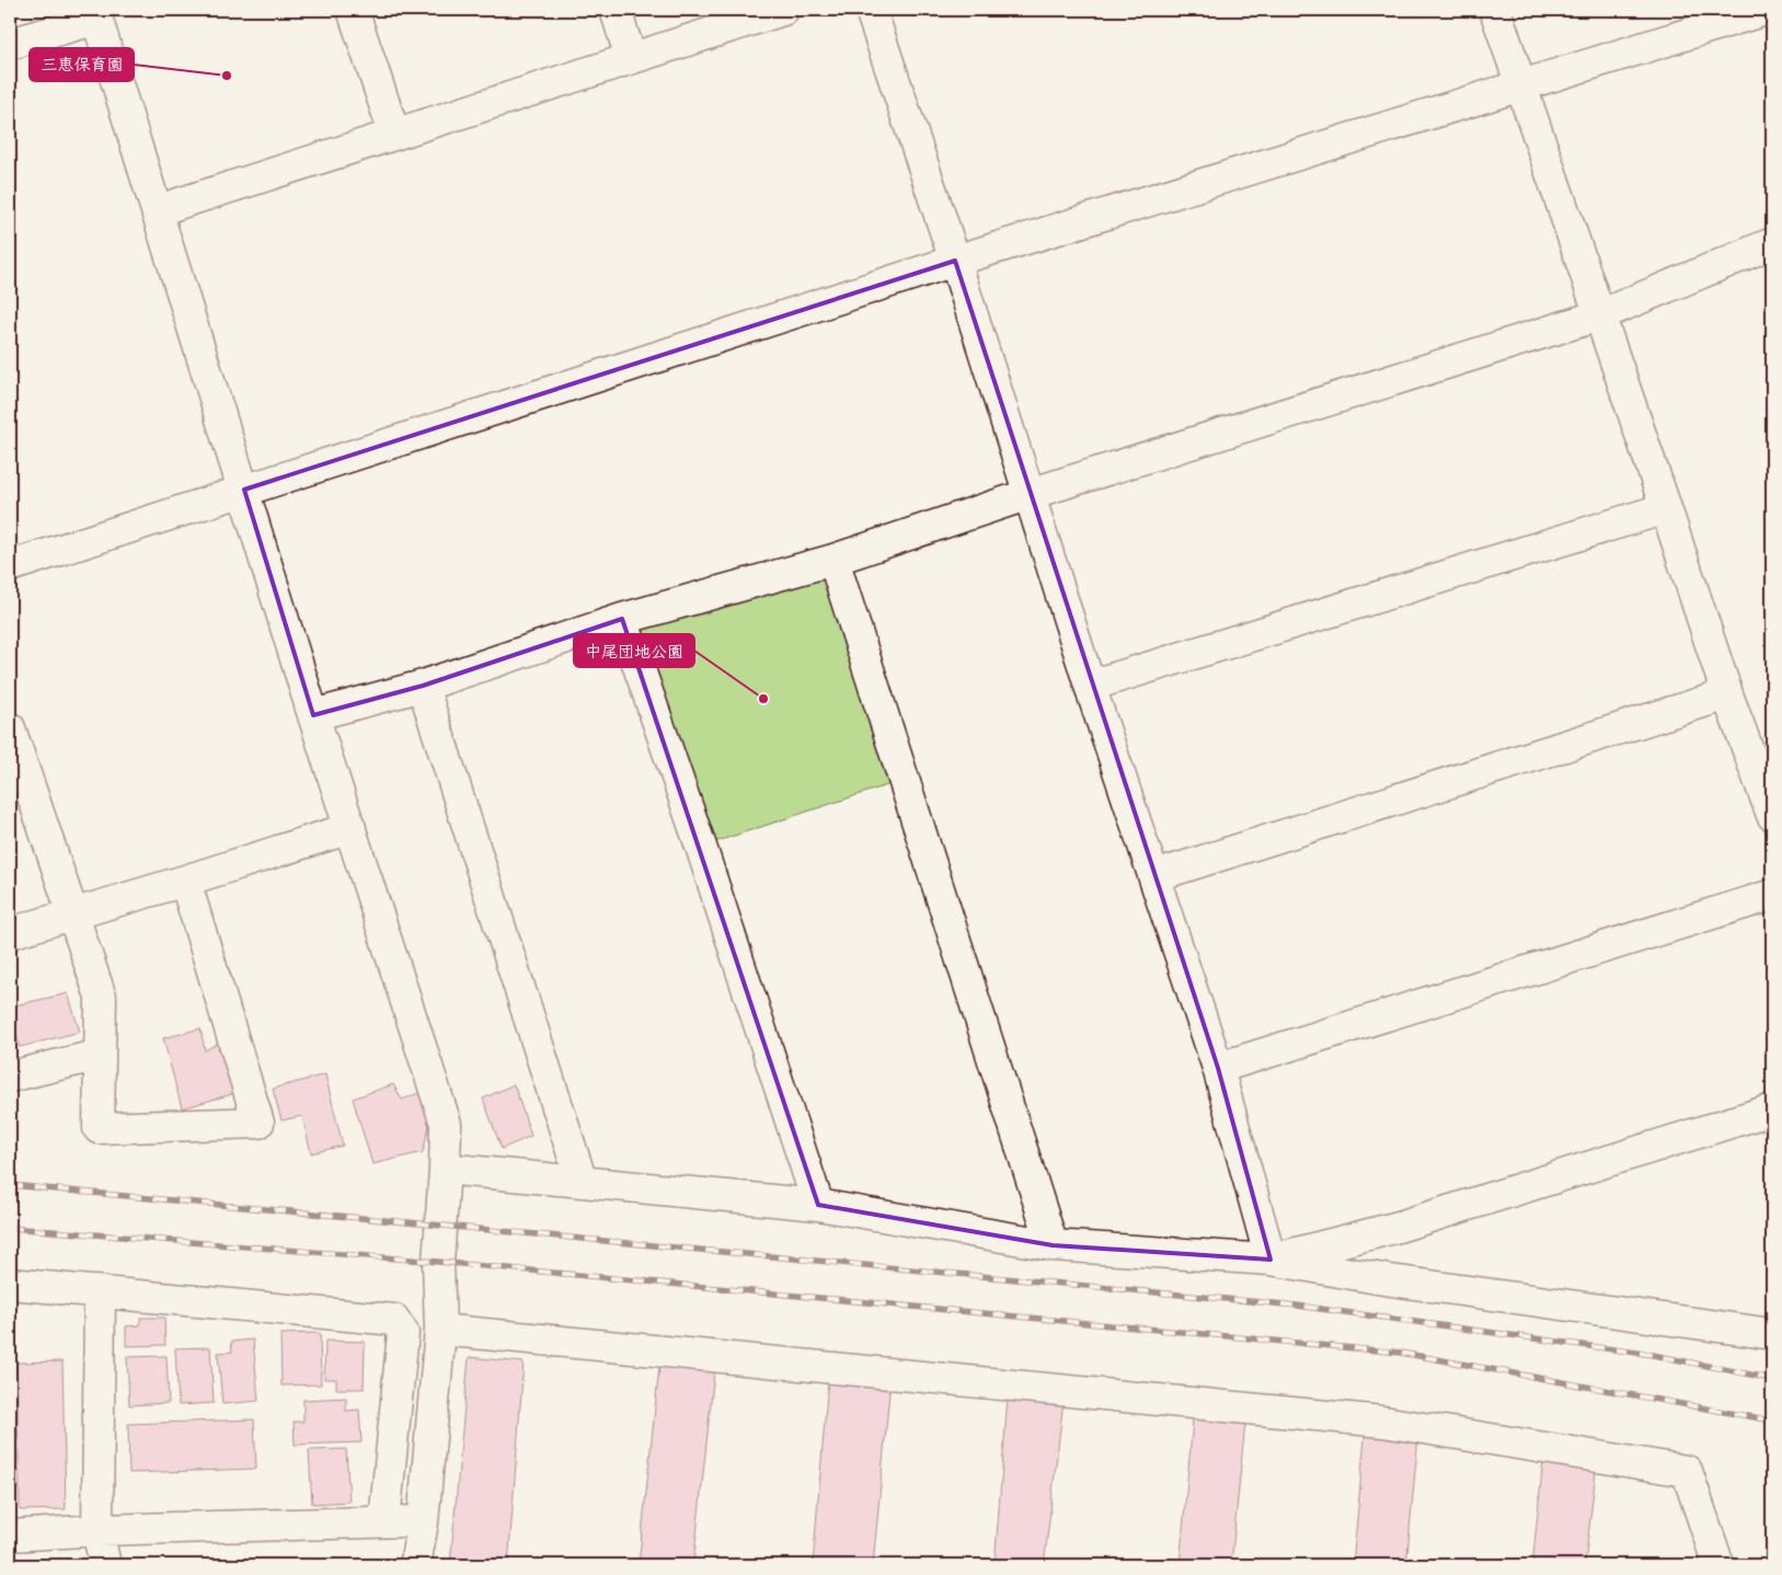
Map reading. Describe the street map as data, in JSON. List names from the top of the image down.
{
  "places": ["三恵保育園", "中尾団地公園"]
}
